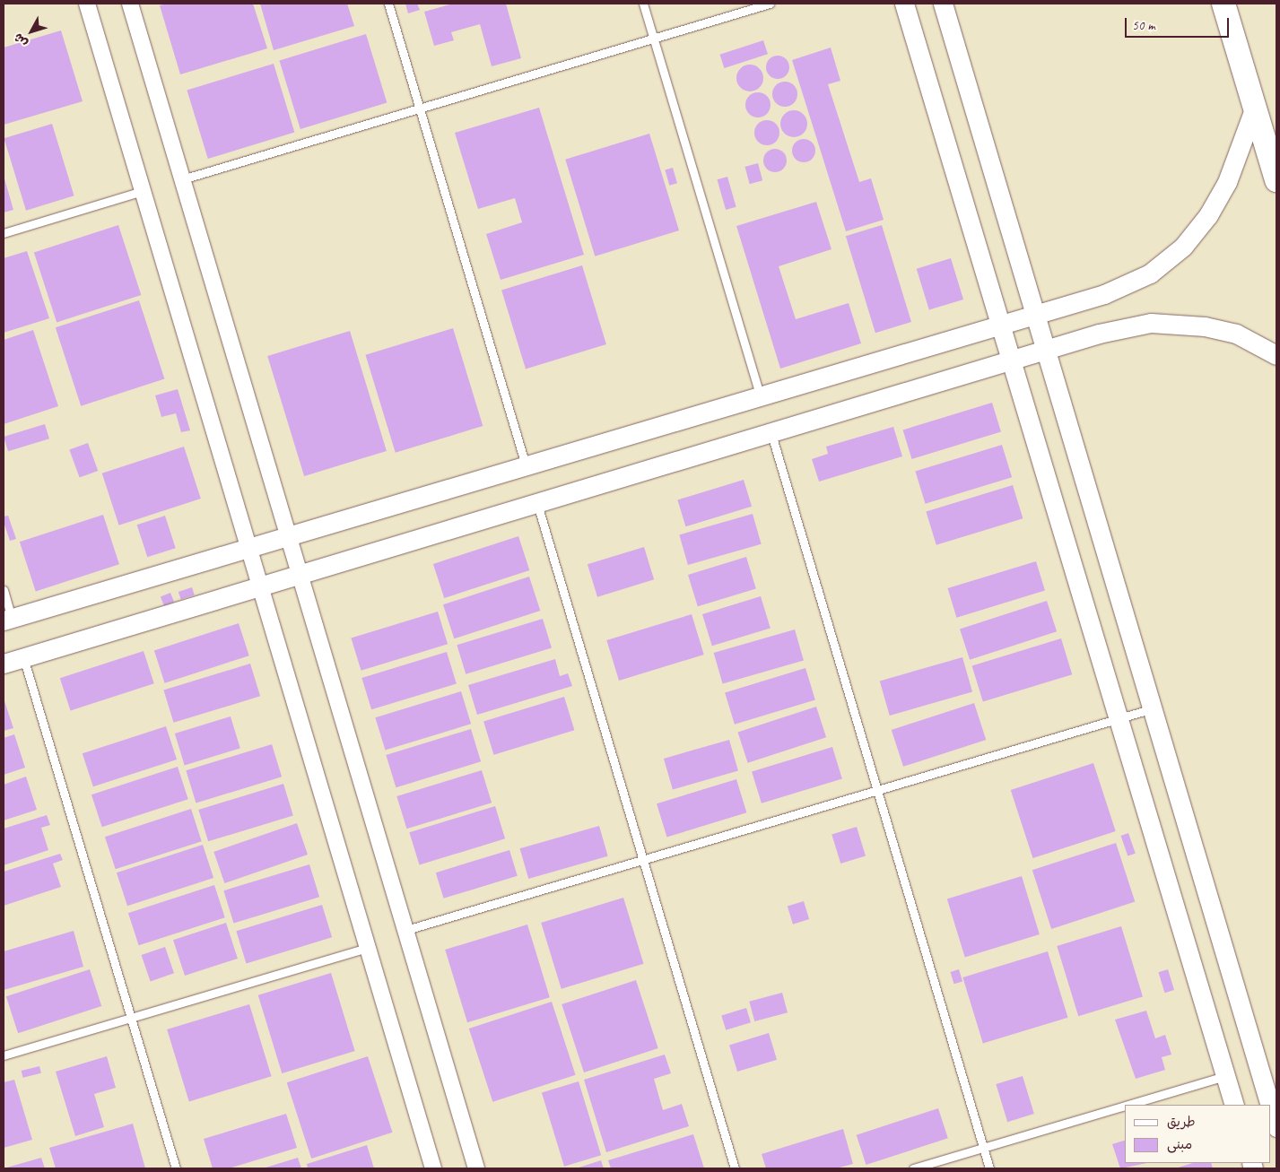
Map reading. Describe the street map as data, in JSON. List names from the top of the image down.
{
  "legend": ["طريق", "مبنى"],
  "scale_bar": "50 m",
  "north": "bottom left"
}
